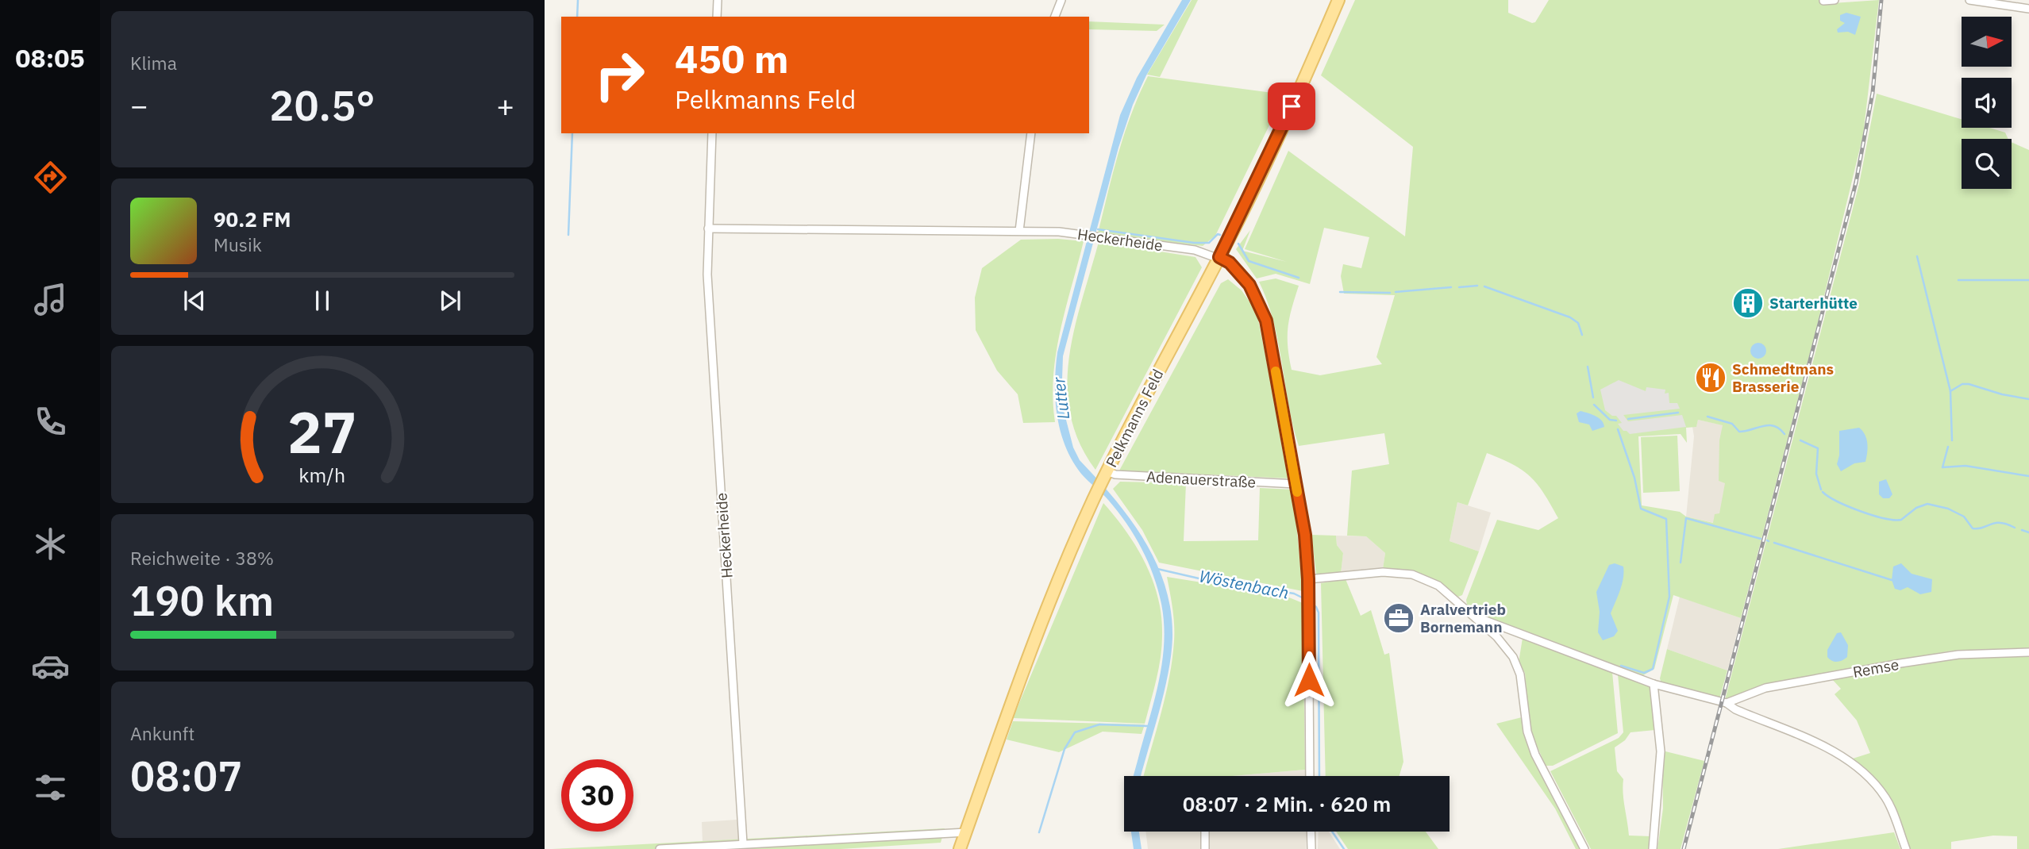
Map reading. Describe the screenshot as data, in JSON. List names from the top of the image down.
{
  "streets": {
    "main road": ["Pelkmanns Feld"],
    "street": ["Heckerheide", "Adenauerstraße", "Remse"]
  },
  "crossings": [
    ["Heckerheide", "Pelkmanns Feld"],
    ["Pelkmanns Feld", "Adenauerstraße"]
  ],
  "water": ["Lutter", "Wöstenbach"],
  "places": {
    "building": ["Starterhütte"],
    "restaurant": ["Schmedtmans Brasserie"],
    "office": ["Aralvertrieb Bornemann"]
  },
  "north": "right",
  "page": {
    "tabs": "08:05",
    "tile": [
      "Klima",
      ["Reichweite · 38%", "190 km"],
      ["Ankunft", "08:07"]
    ],
    "turn": ["450 m", "Pelkmanns Feld"],
    "heat": ["−", "20.5°", "+"],
    "song": ["90.2 FM", "Musik"],
    "limit": "30",
    "trip": "08:07 · 2 Min. · 620 m",
    "gauge": ["27", "km/h"]
  }
}
